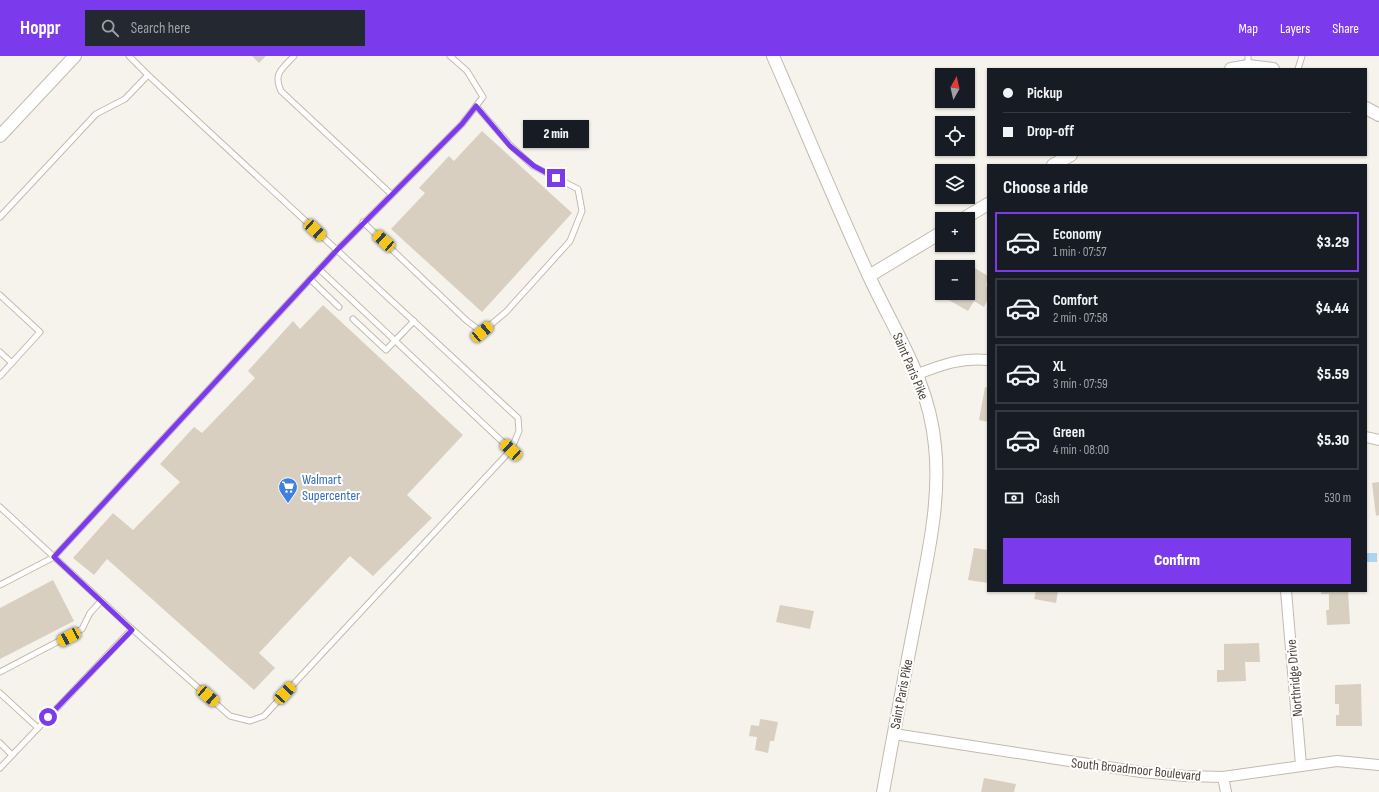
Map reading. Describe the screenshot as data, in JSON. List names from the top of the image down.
{
  "streets": {
    "street": ["Saint Paris Pike", "Northridge Drive", "South Broadmoor Boulevard"]
  },
  "crossings": [
    ["Saint Paris Pike", "South Broadmoor Boulevard"],
    ["Northridge Drive", "South Broadmoor Boulevard"]
  ],
  "places": {
    "supermarket": ["Walmart Supercenter"]
  },
  "north": "top",
  "page": {
    "header": "Hoppr",
    "search": "Search here",
    "nav": ["Map", "Layers", "Share"],
    "map_buttons": ["+", "−"],
    "banner": ["Pickup", "Drop-off"],
    "bubble": "2 min",
    "heading": "Choose a ride",
    "list": [
      {
        "name": "Economy",
        "note": "1 min · 07:57",
        "value": "$3.29"
      },
      {
        "name": "Comfort",
        "note": "2 min · 07:58",
        "value": "$4.44"
      },
      {
        "name": "XL",
        "note": "3 min · 07:59",
        "value": "$5.59"
      },
      {
        "name": "Green",
        "note": "4 min · 08:00",
        "value": "$5.30"
      }
    ],
    "pay": ["Cash", "530 m"],
    "buttons": "Confirm"
  }
}
